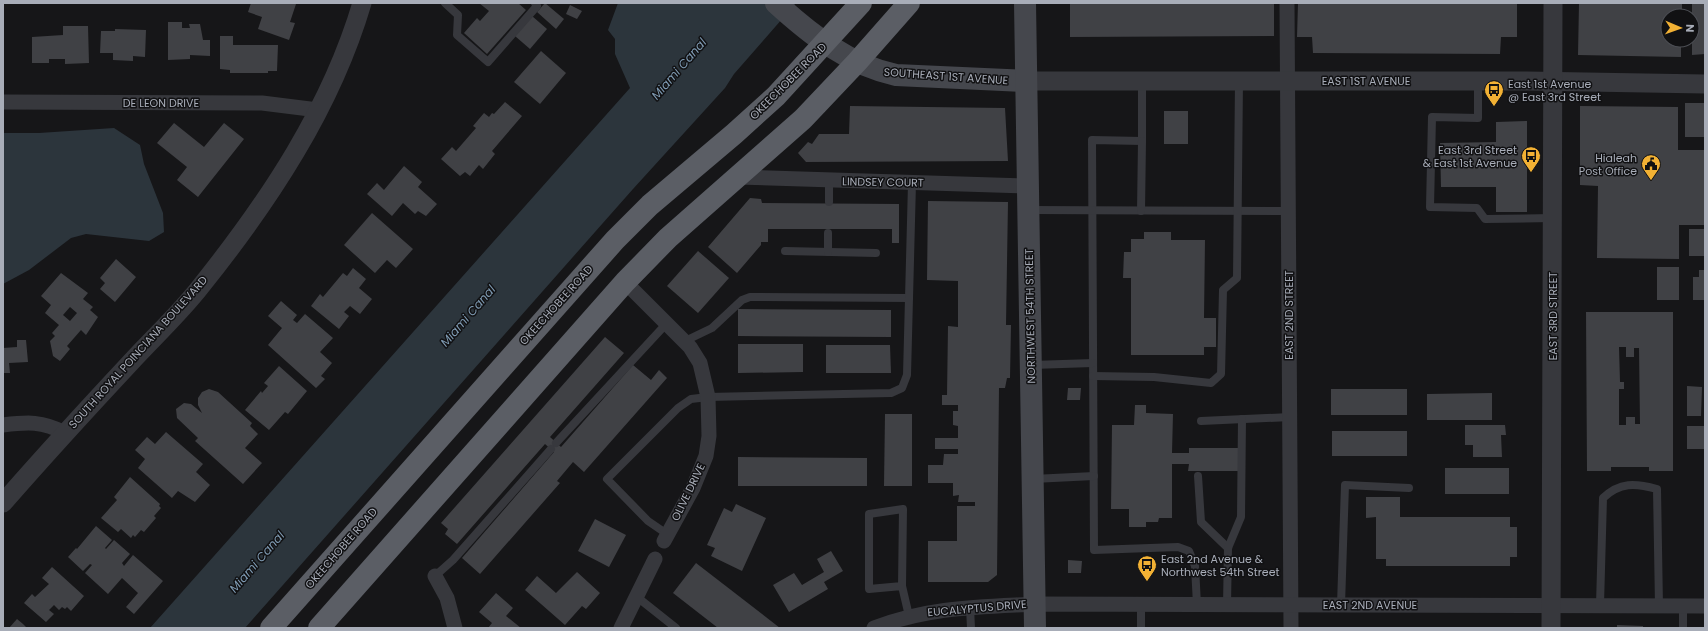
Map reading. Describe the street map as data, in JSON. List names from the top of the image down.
{
  "streets": {
    "highway": ["OKEECHOBEE ROAD"],
    "main road": ["SOUTHEAST 1ST AVENUE", "NORTHWEST 54TH STREET"],
    "street": [
      "EAST 1ST AVENUE",
      "DE LEON DRIVE",
      "LINDSEY COURT",
      "EAST 2ND STREET",
      "EAST 3RD STREET",
      "SOUTH ROYAL POINCIANA BOULEVARD",
      "OLIVE DRIVE",
      "EAST 2ND AVENUE",
      "EUCALYPTUS DRIVE"
    ]
  },
  "crossings": [
    ["SOUTHEAST 1ST AVENUE", "OKEECHOBEE ROAD"],
    ["SOUTHEAST 1ST AVENUE", "EAST 1ST AVENUE"],
    ["SOUTHEAST 1ST AVENUE", "NORTHWEST 54TH STREET"],
    ["EAST 1ST AVENUE", "EAST 2ND STREET"],
    ["EAST 1ST AVENUE", "NORTHWEST 54TH STREET"],
    ["EAST 1ST AVENUE", "EAST 3RD STREET"],
    ["DE LEON DRIVE", "SOUTH ROYAL POINCIANA BOULEVARD"],
    ["LINDSEY COURT", "NORTHWEST 54TH STREET"],
    ["EAST 2ND STREET", "EAST 2ND AVENUE"],
    ["NORTHWEST 54TH STREET", "EAST 2ND AVENUE"],
    ["NORTHWEST 54TH STREET", "EUCALYPTUS DRIVE"],
    ["EAST 3RD STREET", "EAST 2ND AVENUE"],
    ["EAST 2ND AVENUE", "EUCALYPTUS DRIVE"]
  ],
  "water": ["Miami Canal"],
  "places": {
    "bus stop": ["East 1st Avenue @ East 3rd Street", "East 3rd Street & East 1st Avenue", "East 2nd Avenue & Northwest 54th Street"],
    "public building": ["Hialeah Post Office"]
  },
  "north": "right"
}
